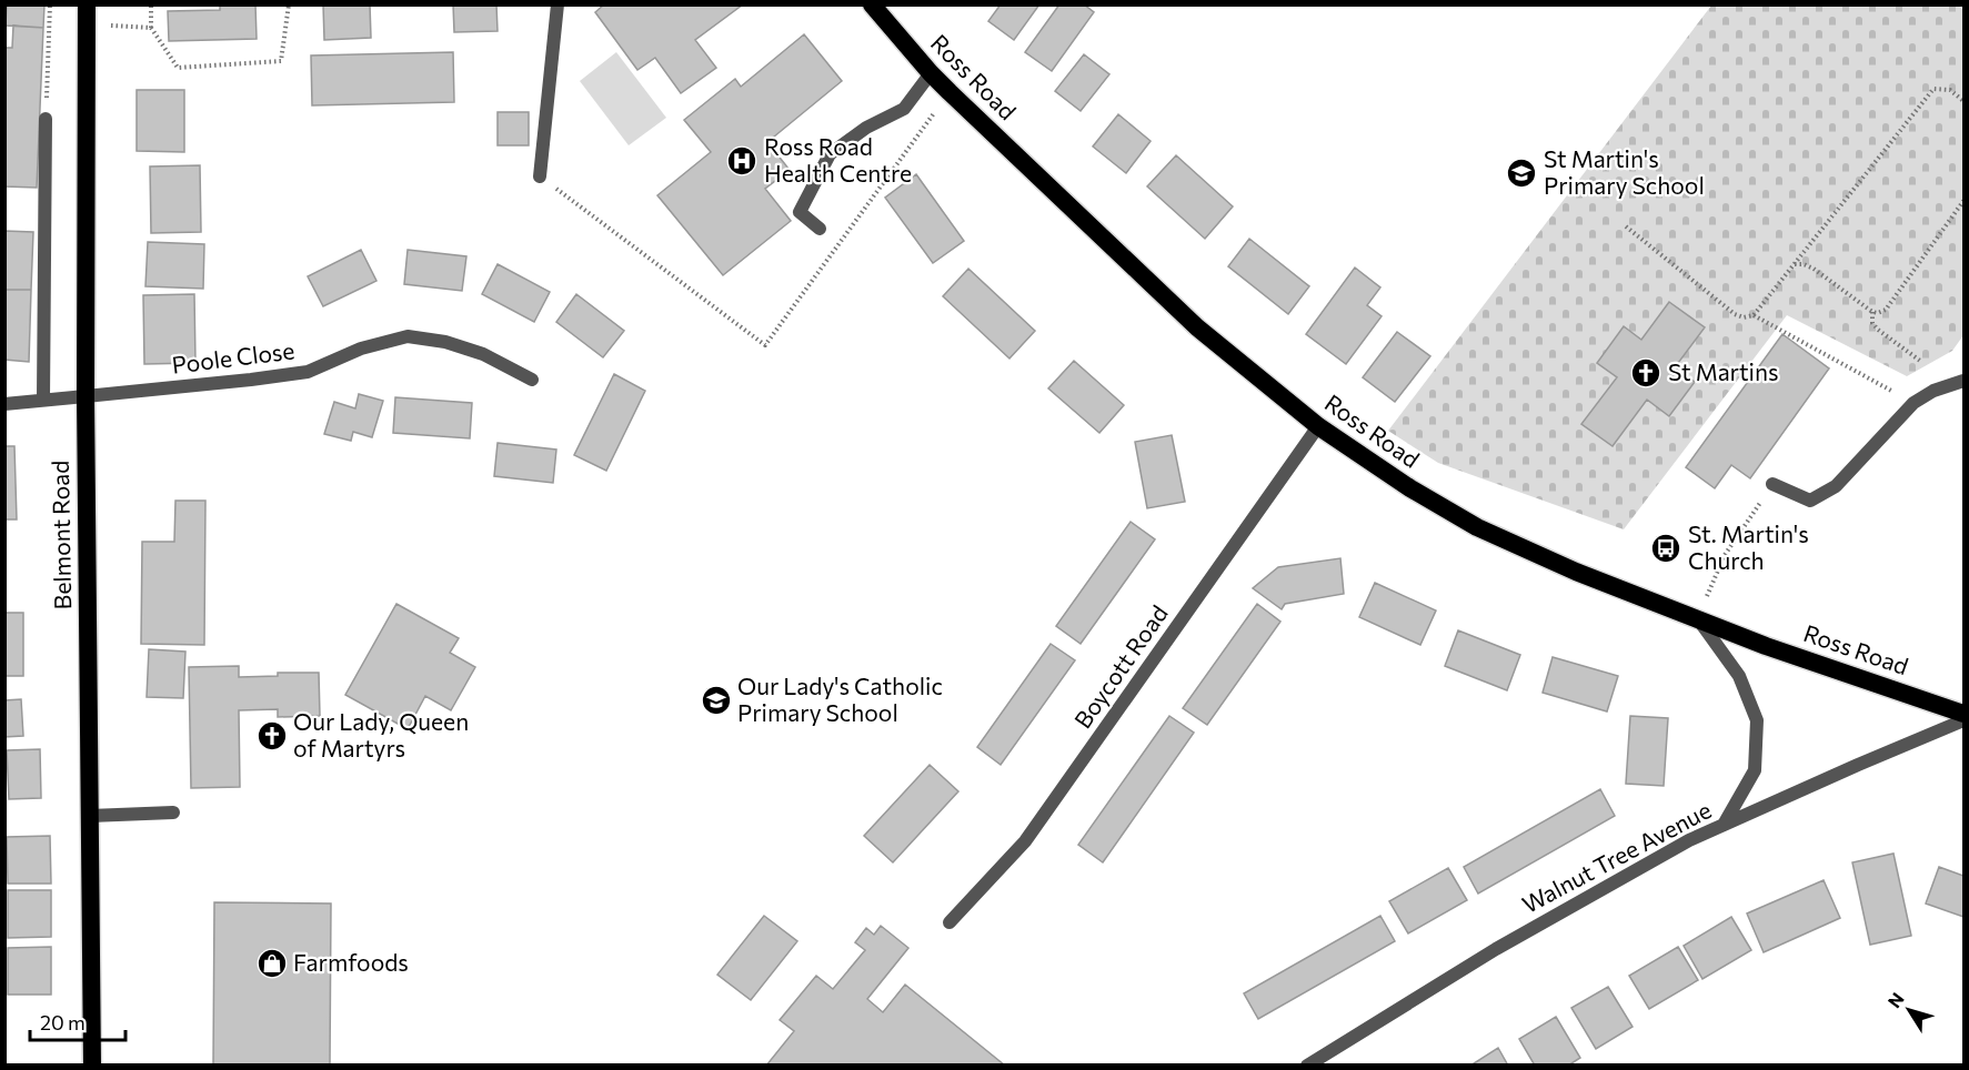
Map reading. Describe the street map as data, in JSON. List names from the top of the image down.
{
  "streets": {
    "highway": ["Ross Road", "Belmont Road"],
    "street": ["Poole Close", "Boycott Road", "Walnut Tree Avenue"]
  },
  "crossings": [
    ["Ross Road", "Boycott Road"],
    ["Poole Close", "Belmont Road"]
  ],
  "places": {
    "hospital": ["Ross Road Health Centre"],
    "school or university": ["St Martin's Primary School", "Our Lady's Catholic Primary School"],
    "church": ["St Martins", "Our Lady, Queen of Martyrs"],
    "bus stop": ["St. Martin's Church"],
    "shop": ["Farmfoods"]
  },
  "scale_bar": "20 m",
  "north": "top left"
}
